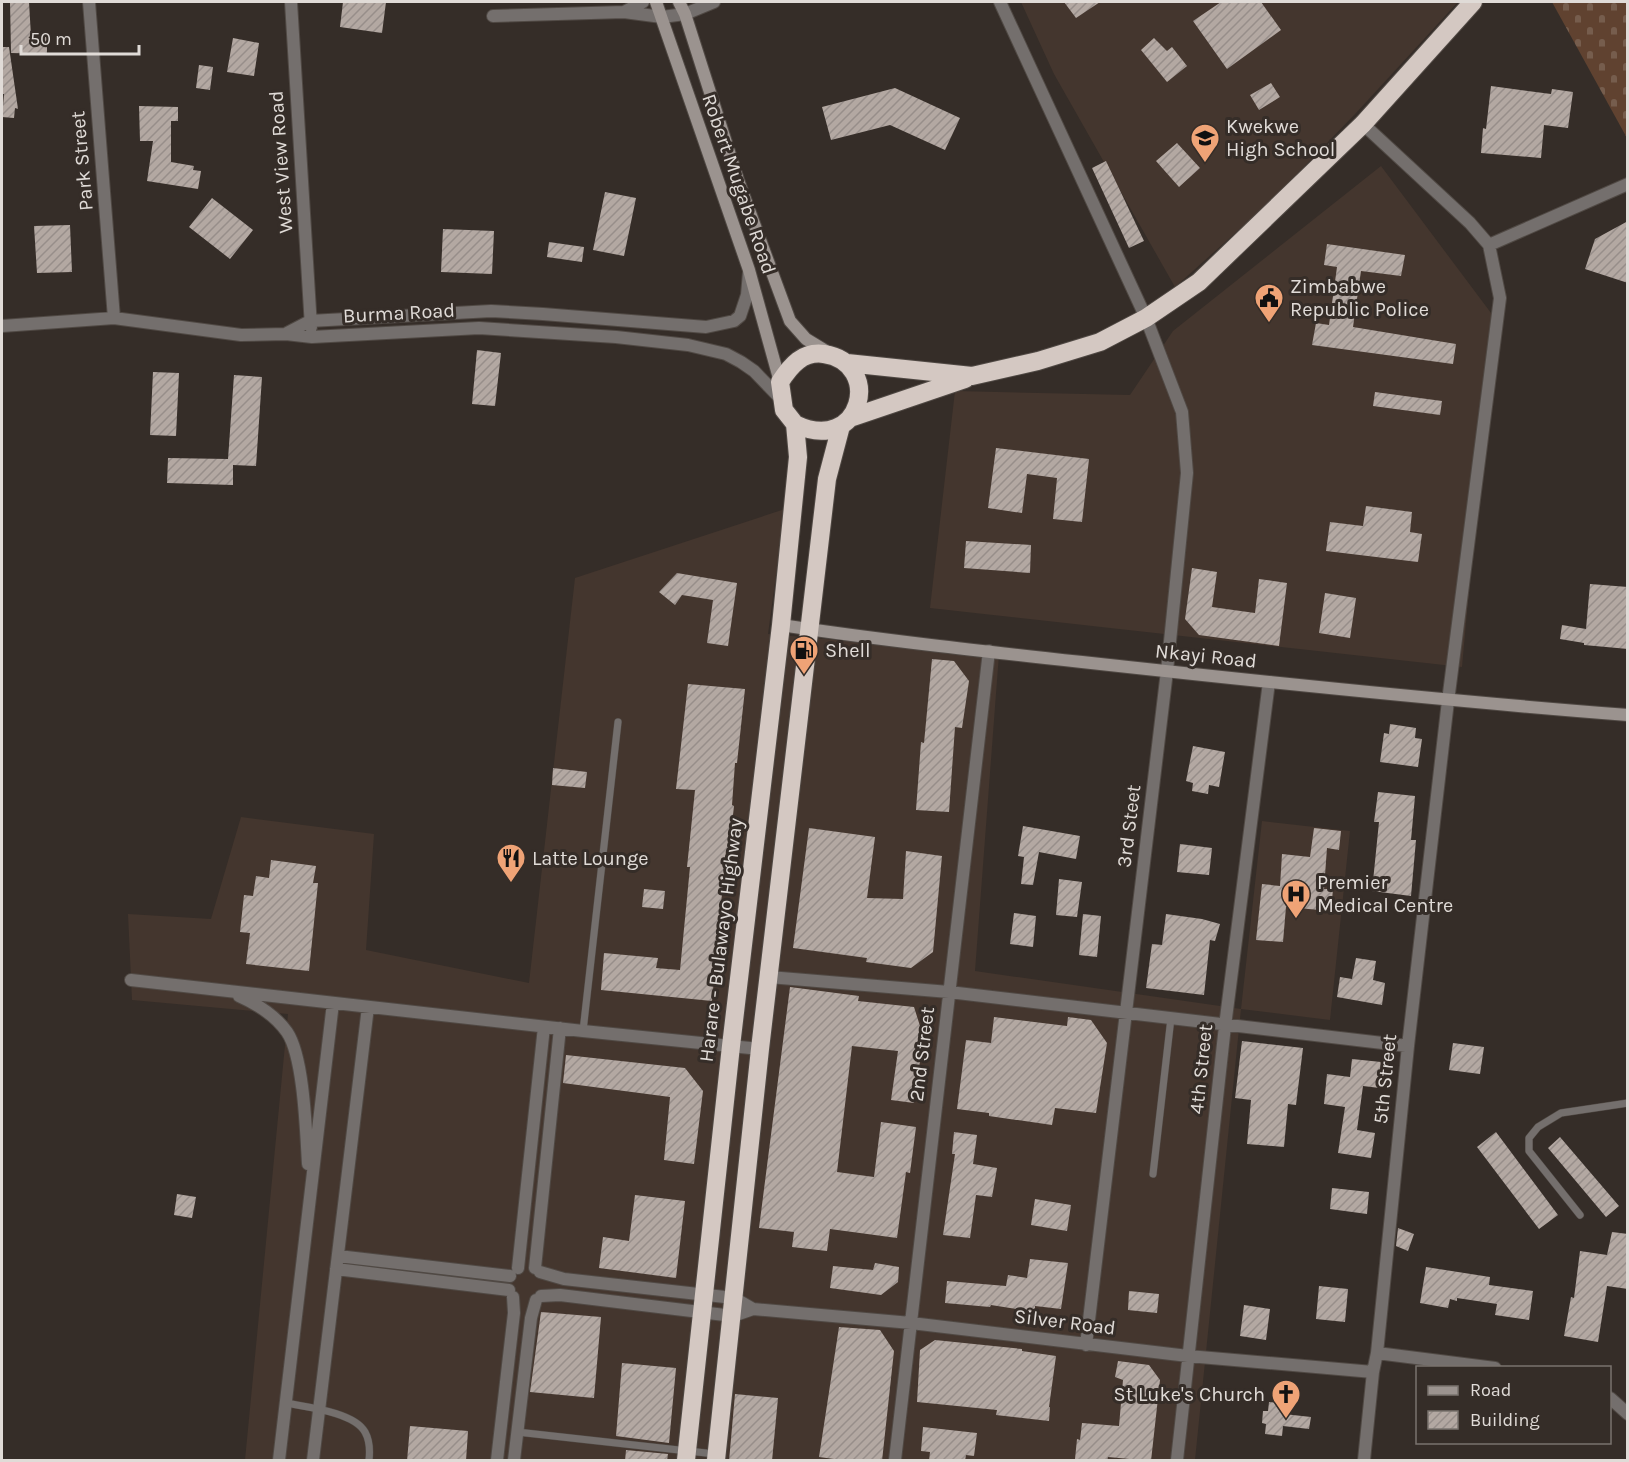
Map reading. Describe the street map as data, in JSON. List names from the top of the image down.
{
  "streets": {
    "highway": ["Harare - Bulawayo Highway"],
    "main road": ["Robert Mugabe Road", "Nkayi Road"],
    "street": [
      "Park Street",
      "West View Road",
      "Burma Road",
      "3rd Steet",
      "2nd Street",
      "4th Street",
      "5th Street",
      "Silver Road"
    ]
  },
  "crossings": [
    ["Park Street", "Burma Road"],
    ["West View Road", "Burma Road"],
    ["Robert Mugabe Road", "Burma Road"],
    ["Robert Mugabe Road", "Harare - Bulawayo Highway"],
    ["Burma Road", "Harare - Bulawayo Highway"],
    ["Nkayi Road", "3rd Steet"],
    ["Nkayi Road", "Harare - Bulawayo Highway"],
    ["Nkayi Road", "2nd Street"],
    ["Nkayi Road", "4th Street"],
    ["Nkayi Road", "5th Street"],
    ["3rd Steet", "Silver Road"],
    ["2nd Street", "Silver Road"],
    ["4th Street", "Silver Road"],
    ["5th Street", "Silver Road"]
  ],
  "places": {
    "school or university": ["Kwekwe High School"],
    "public building": ["Zimbabwe Republic Police"],
    "fuel station": ["Shell"],
    "restaurant": ["Latte Lounge"],
    "hospital": ["Premier Medical Centre"],
    "church": ["St Luke's Church"]
  },
  "legend": ["Road", "Building"],
  "scale_bar": "50 m"
}
